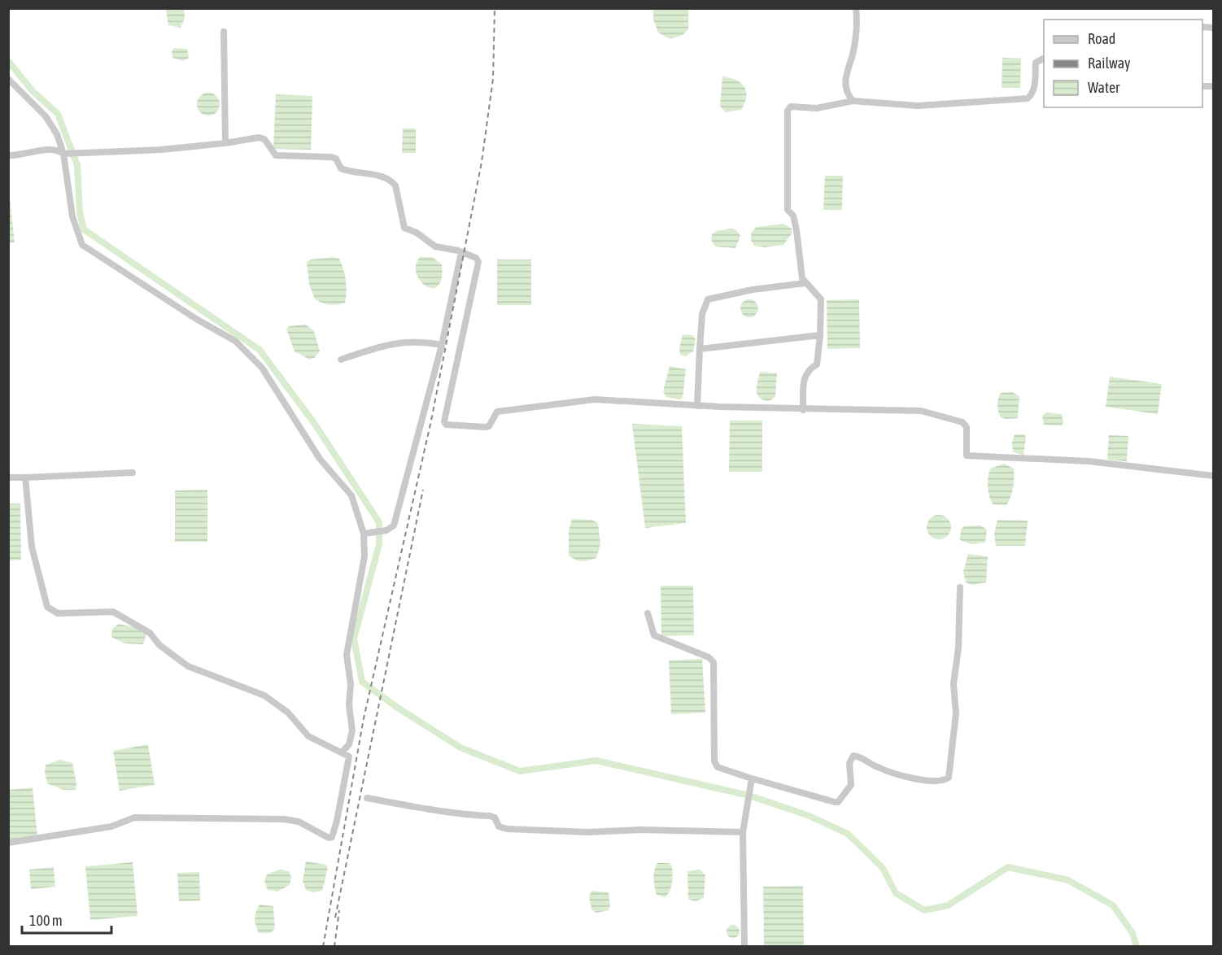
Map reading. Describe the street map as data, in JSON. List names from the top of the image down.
{
  "legend": ["Road", "Railway", "Water"],
  "scale_bar": "100 m"
}
